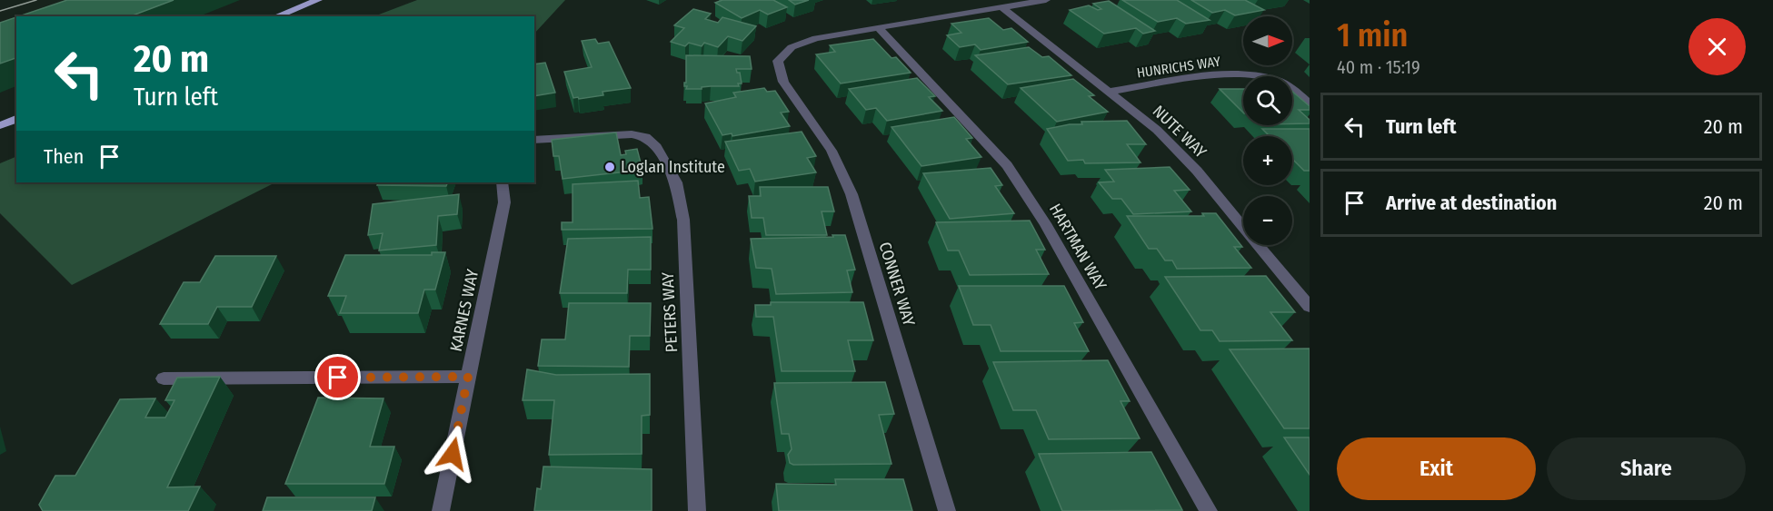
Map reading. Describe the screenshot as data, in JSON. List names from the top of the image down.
{
  "streets": {
    "street": [
      "HUNRICHS WAY",
      "NUTE WAY",
      "HARTMAN WAY",
      "CONNER WAY",
      "KARNES WAY",
      "PETERS WAY"
    ]
  },
  "crossings": [
    ["HUNRICHS WAY", "NUTE WAY"],
    ["HARTMAN WAY", "CONNER WAY"]
  ],
  "places": ["Loglan Institute"],
  "north": "right",
  "page": {
    "heading": ["1 min", "40 m · 15:19"],
    "map_buttons": ["+", "−"],
    "turn": ["20 m", "Turn left"],
    "list": [
      {
        "name": "Turn left",
        "value": "20 m"
      },
      {
        "name": "Arrive at destination",
        "value": "20 m"
      }
    ],
    "then": "Then",
    "buttons": ["Exit", "Share"]
  }
}
